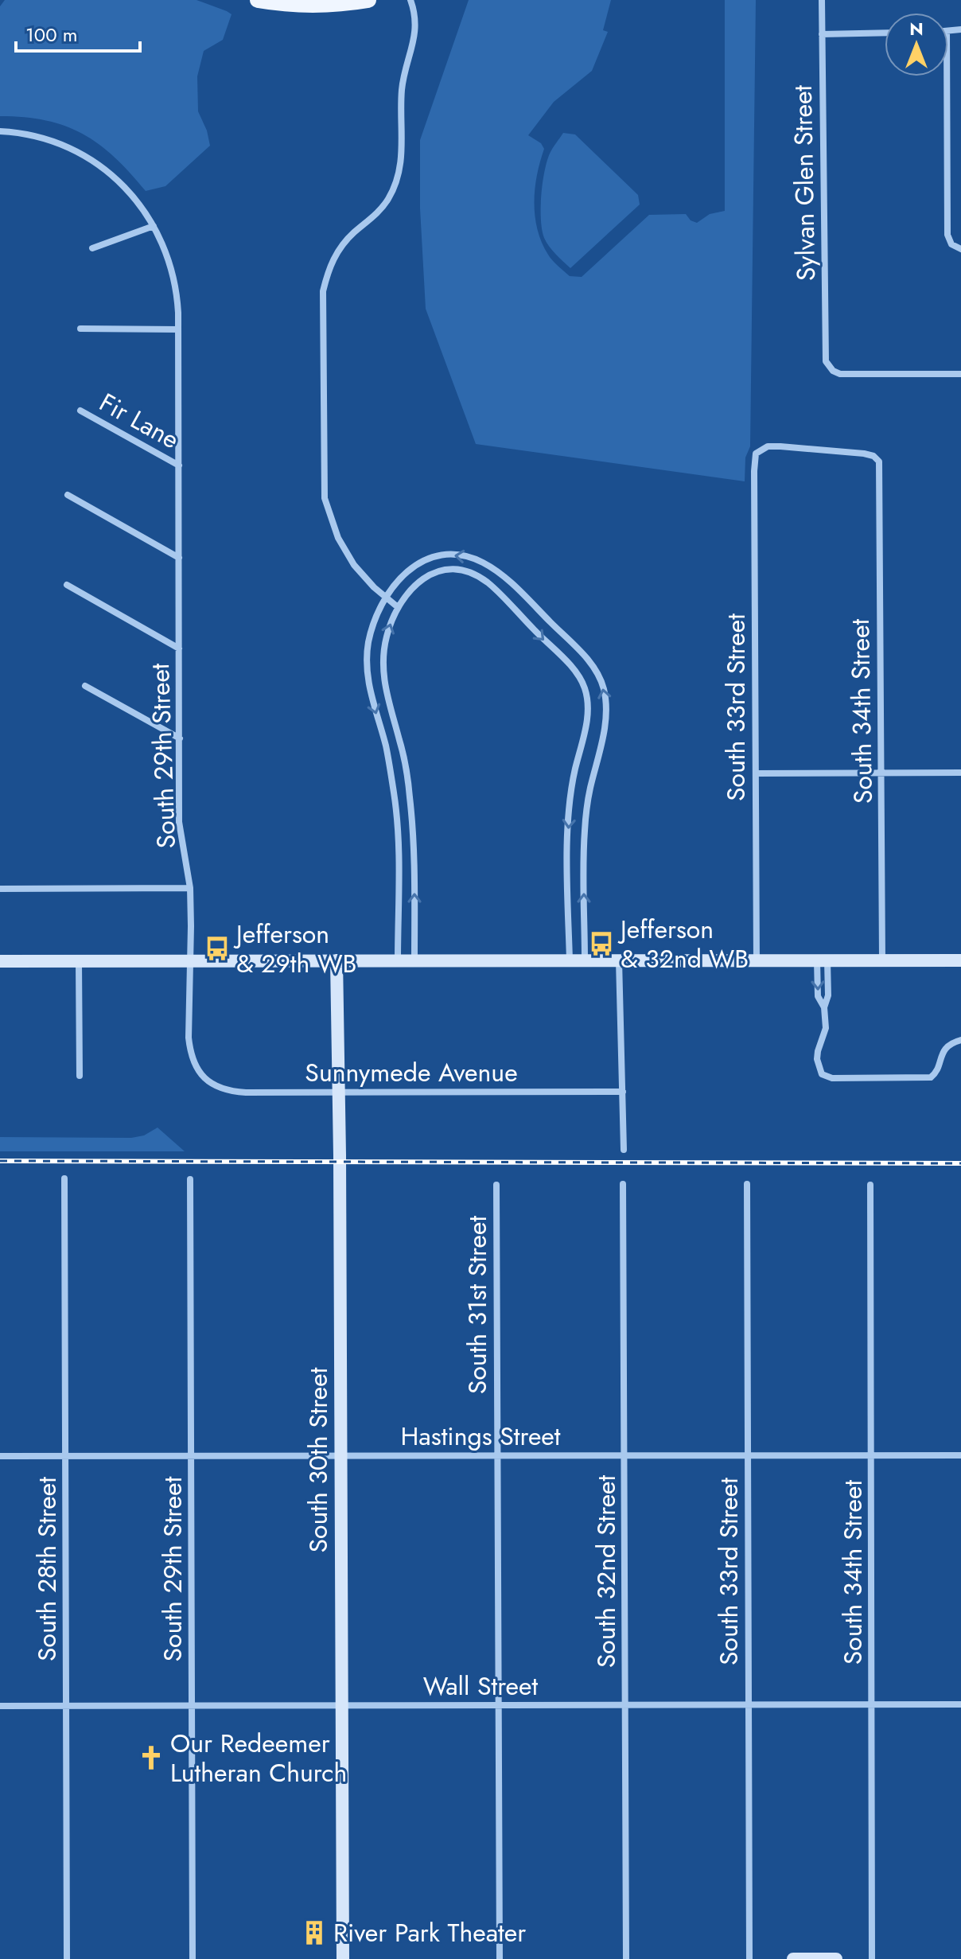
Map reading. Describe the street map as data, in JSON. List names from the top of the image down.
{
  "streets": {
    "street": [
      "Sylvan Glen Street",
      "Fir Lane",
      "South 33rd Street",
      "South 34th Street",
      "South 29th Street",
      "Sunnymede Avenue",
      "South 31st Street",
      "Hastings Street",
      "South 30th Street",
      "South 28th Street",
      "South 32nd Street",
      "Wall Street"
    ]
  },
  "crossings": [
    ["Fir Lane", "South 29th Street"],
    ["South 33rd Street", "South 34th Street"],
    ["South 33rd Street", "Hastings Street"],
    ["South 33rd Street", "Wall Street"],
    ["South 34th Street", "Hastings Street"],
    ["South 34th Street", "Wall Street"],
    ["South 29th Street", "Sunnymede Avenue"],
    ["South 29th Street", "Hastings Street"],
    ["South 29th Street", "Wall Street"],
    ["Sunnymede Avenue", "South 30th Street"],
    ["South 31st Street", "Hastings Street"],
    ["South 31st Street", "Wall Street"],
    ["Hastings Street", "South 30th Street"],
    ["Hastings Street", "South 28th Street"],
    ["Hastings Street", "South 32nd Street"],
    ["South 30th Street", "Wall Street"],
    ["South 28th Street", "Wall Street"],
    ["South 32nd Street", "Wall Street"]
  ],
  "places": {
    "bus stop": ["Jefferson & 32nd WB", "Jefferson & 29th WB"],
    "church": ["Our Redeemer Lutheran Church"],
    "building": ["River Park Theater"]
  },
  "scale_bar": "100 m",
  "north": "top"
}
